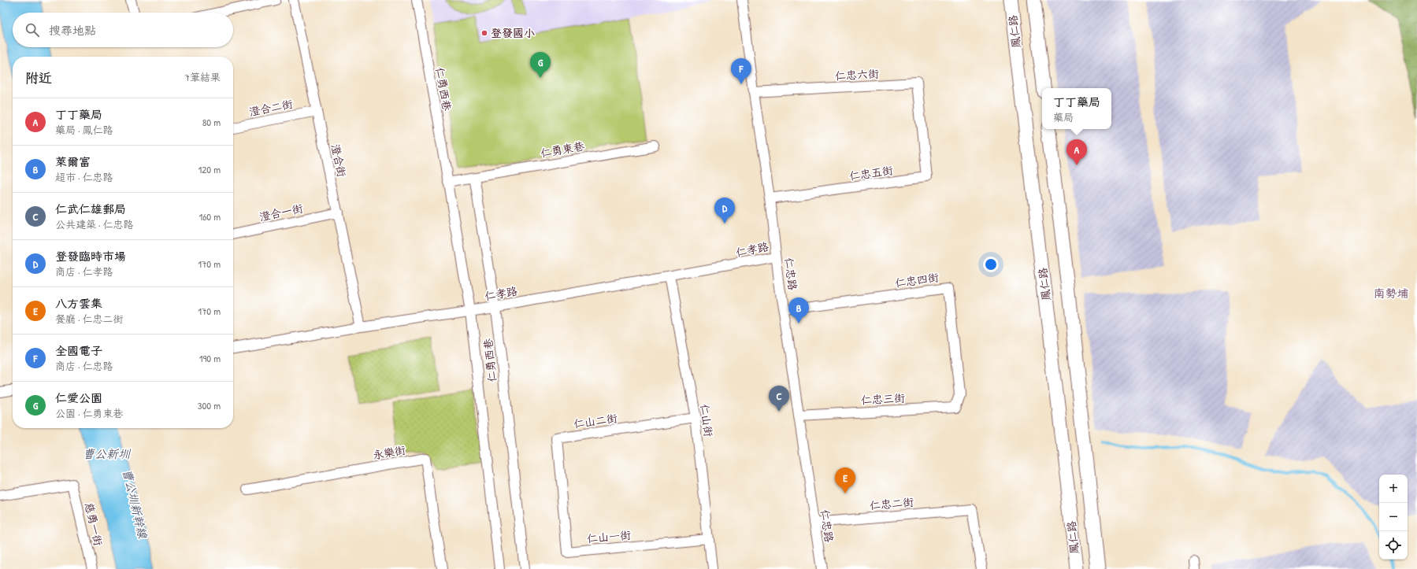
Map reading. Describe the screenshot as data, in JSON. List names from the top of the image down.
{
  "streets": {
    "main road": ["鳳仁路"],
    "street": [
      "仁忠六街",
      "仁勇西巷",
      "澄合二街",
      "仁勇東巷",
      "澄合街",
      "仁忠五街",
      "澄合一街",
      "仁孝路",
      "仁忠路",
      "仁忠四街",
      "仁忠三街",
      "仁山街",
      "仁山二街",
      "永樂街",
      "仁忠二街",
      "慈勇一街",
      "仁山一街"
    ]
  },
  "crossings": [
    ["仁忠六街", "仁忠五街"],
    ["仁忠六街", "仁忠路"],
    ["仁勇西巷", "仁勇東巷"],
    ["仁勇西巷", "仁孝路"],
    ["澄合二街", "澄合街"],
    ["澄合街", "澄合一街"],
    ["澄合街", "仁孝路"],
    ["仁忠五街", "仁忠路"],
    ["仁孝路", "仁忠路"],
    ["仁孝路", "仁山街"],
    ["仁忠路", "仁忠四街"],
    ["仁忠路", "仁忠三街"],
    ["仁忠路", "仁忠二街"],
    ["仁忠四街", "仁忠三街"],
    ["仁山街", "仁山二街"],
    ["仁山街", "仁山一街"],
    ["仁山二街", "仁山一街"]
  ],
  "districts": ["南勢埔"],
  "water": ["曹公新圳", "曹公圳新幹線"],
  "places": ["登發國小"],
  "page": {
    "search": "搜尋地點",
    "pins": [
      "G",
      "F",
      "A",
      "D",
      "B",
      "C",
      "E"
    ],
    "heading": ["附近", "7筆結果"],
    "popup": ["丁丁藥局", "藥局"],
    "list": [
      {
        "mark": "A",
        "name": "丁丁藥局",
        "note": "藥局 · 鳳仁路",
        "value": "80 m"
      },
      {
        "mark": "B",
        "name": "萊爾富",
        "note": "超市 · 仁忠路",
        "value": "120 m"
      },
      {
        "mark": "C",
        "name": "仁武仁雄郵局",
        "note": "公共建築 · 仁忠路",
        "value": "160 m"
      },
      {
        "mark": "D",
        "name": "登發臨時市場",
        "note": "商店 · 仁孝路",
        "value": "170 m"
      },
      {
        "mark": "E",
        "name": "八方雲集",
        "note": "餐廳 · 仁忠二街",
        "value": "170 m"
      },
      {
        "mark": "F",
        "name": "全國電子",
        "note": "商店 · 仁忠路",
        "value": "190 m"
      },
      {
        "mark": "G",
        "name": "仁愛公園",
        "note": "公園 · 仁勇東巷",
        "value": "300 m"
      }
    ],
    "map_buttons": ["+", "−"]
  }
}
